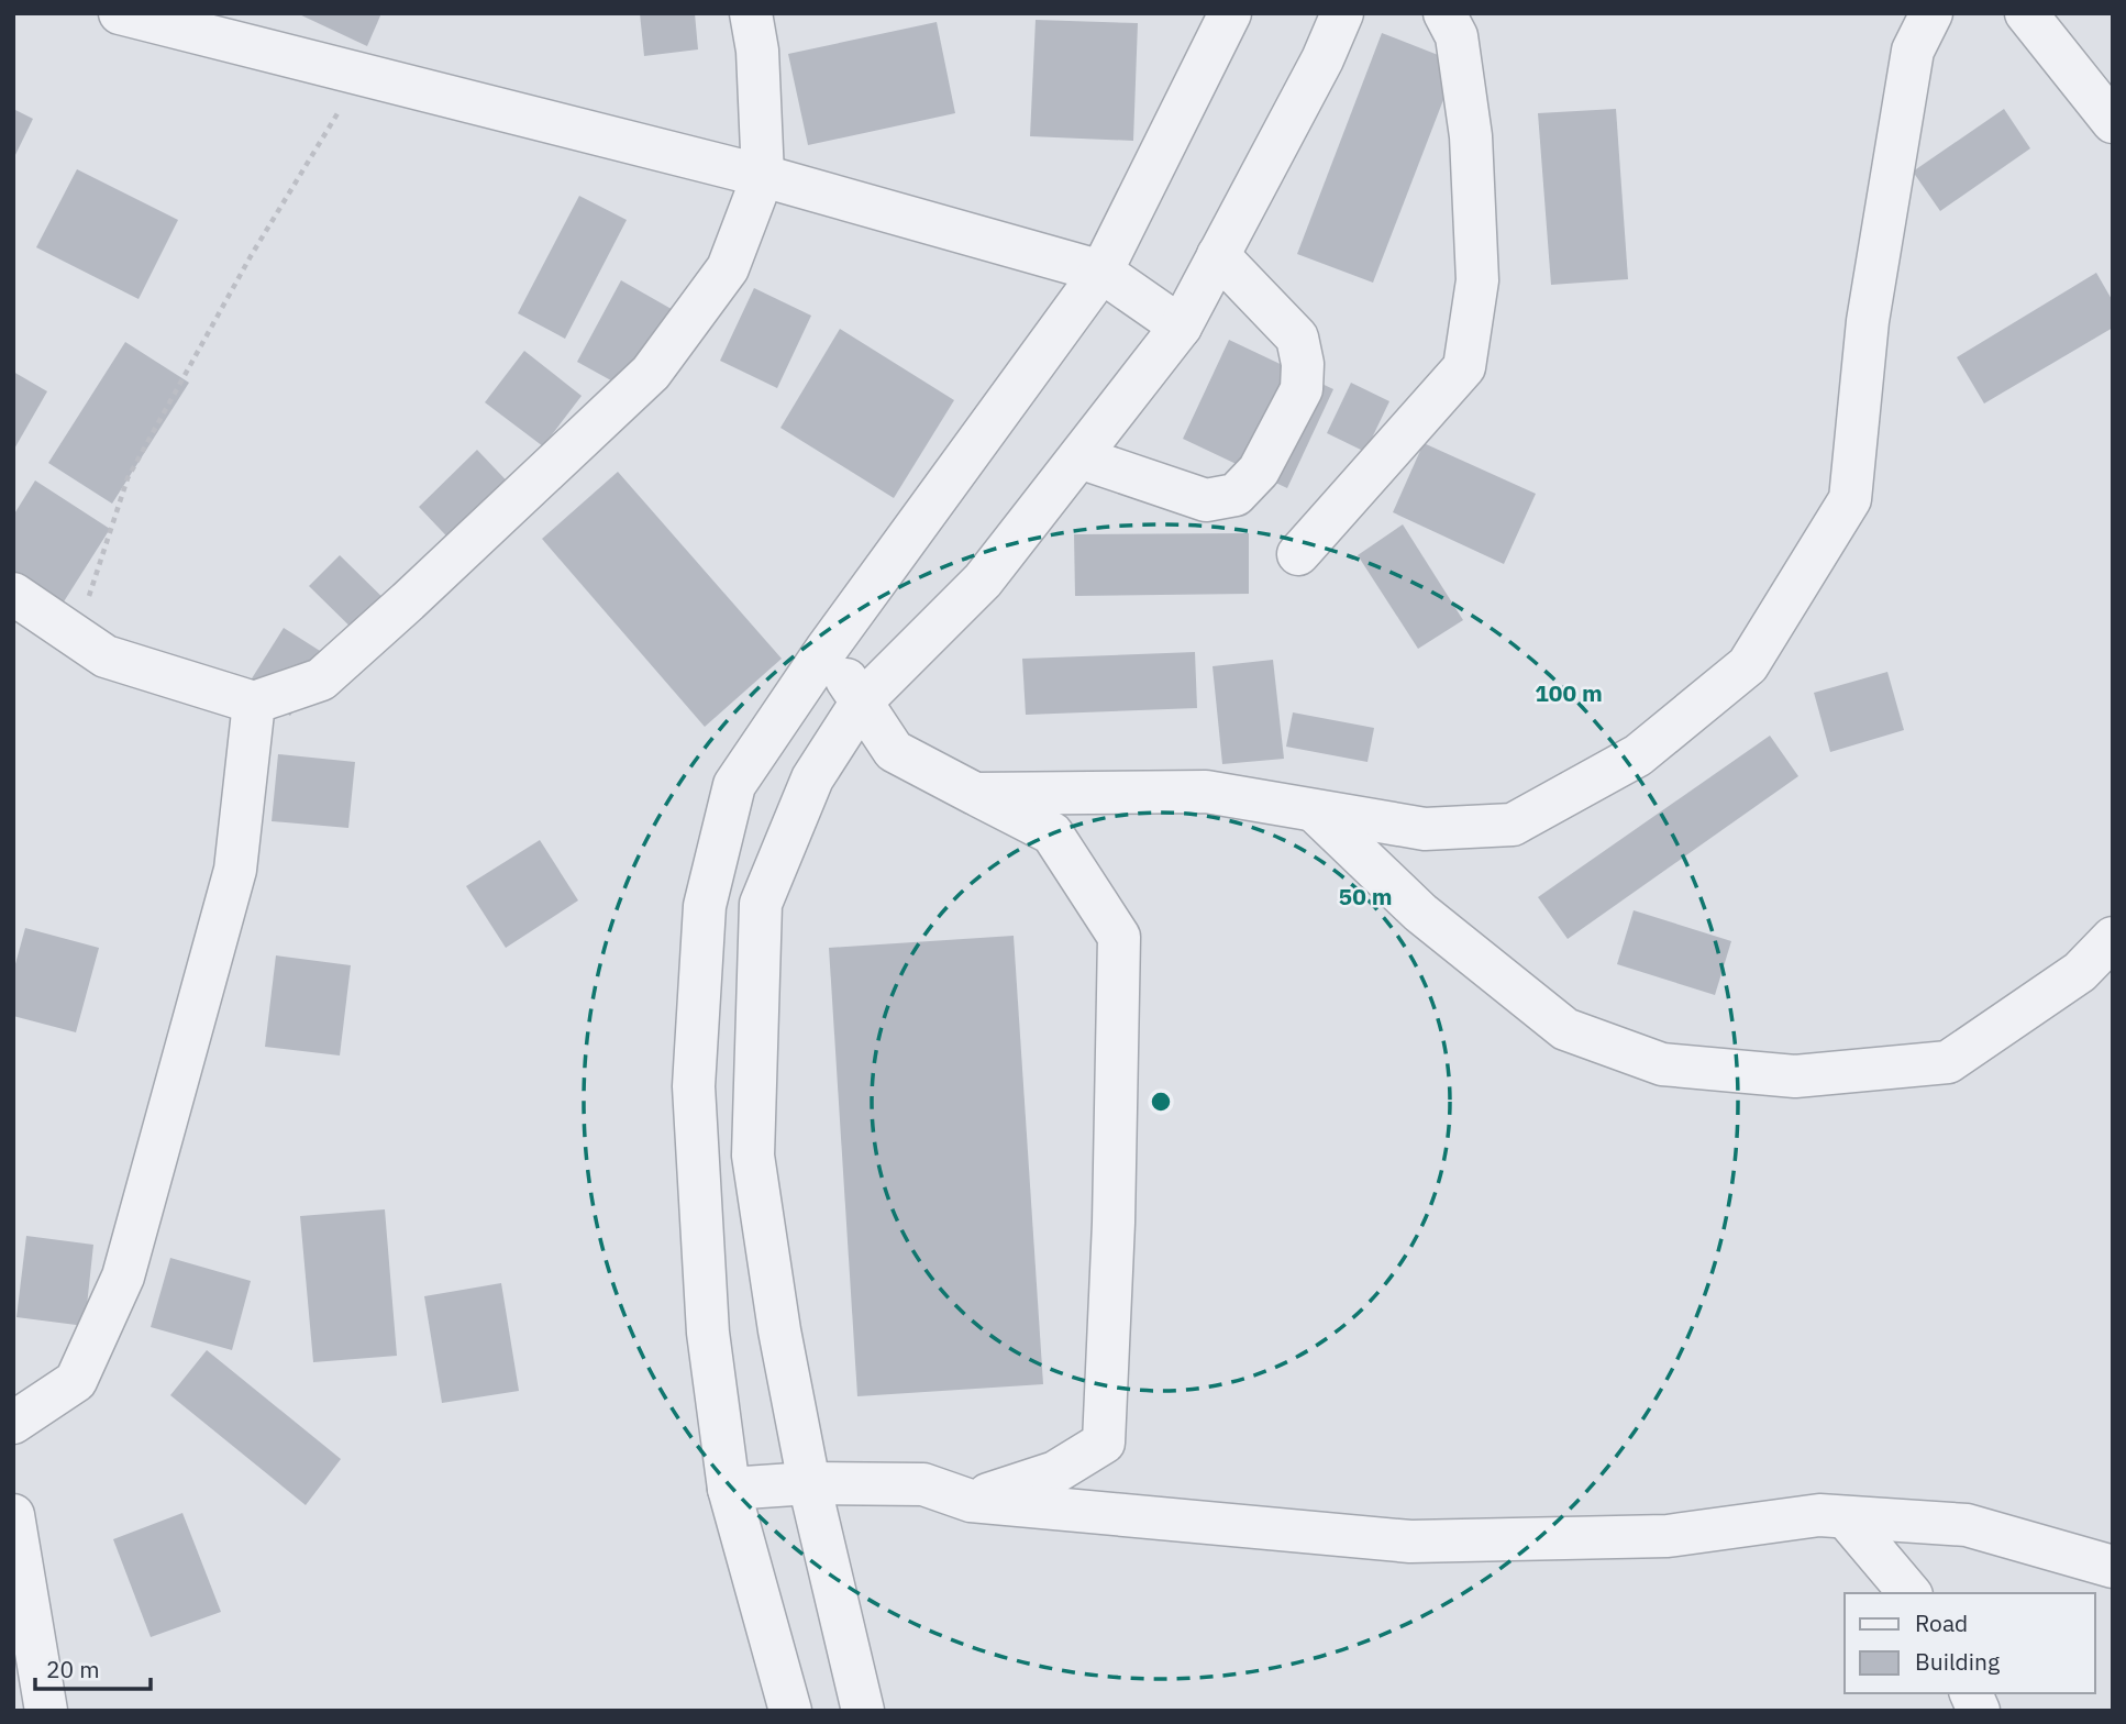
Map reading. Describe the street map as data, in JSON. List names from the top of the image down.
{
  "legend": ["Road", "Building"],
  "scale_bar": "20 m",
  "rings": ["100 m", "50 m"]
}
